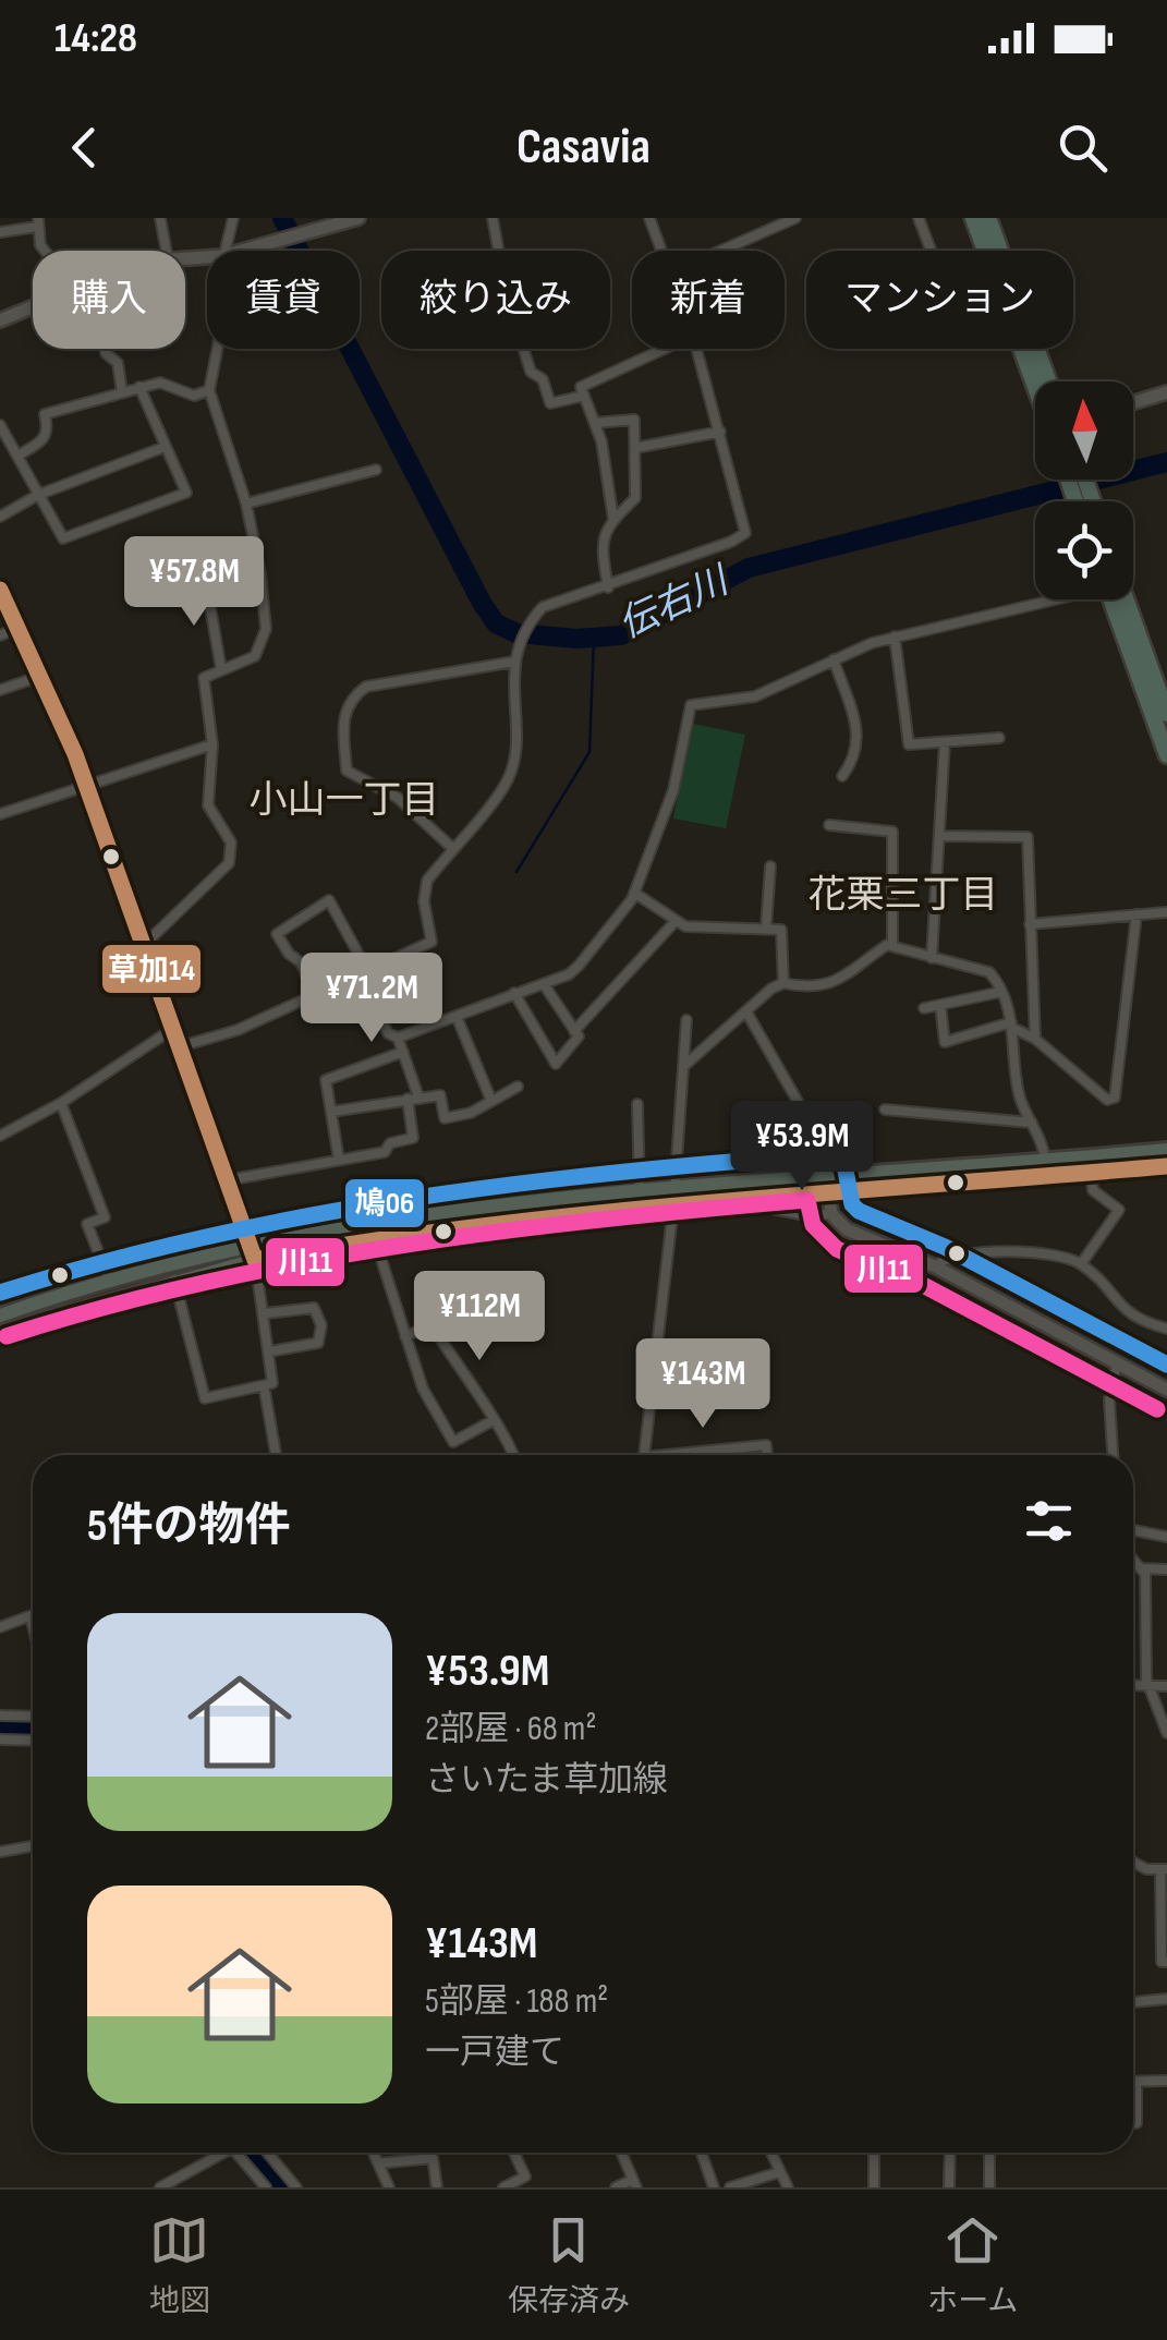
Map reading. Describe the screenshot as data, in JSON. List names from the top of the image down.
{
  "districts": ["小山一丁目", "花栗三丁目"],
  "water": ["伝右川"],
  "lines": ["transit line 草加14", "transit line 鳩06", "transit line 川11"],
  "north": "top",
  "page": {
    "status": "14:28",
    "header": "Casavia",
    "chip": [
      "購入",
      "賃貸",
      "絞り込み",
      "新着",
      "マンション"
    ],
    "price": [
      "¥57.8M",
      "¥71.2M",
      "¥53.9M",
      "¥112M",
      "¥143M"
    ],
    "heading": "5件の物件",
    "list": [
      {
        "name": "¥53.9M",
        "note": "2部屋 · 68 m² · さいたま草加線"
      },
      {
        "name": "¥143M",
        "note": "5部屋 · 188 m² · 一戸建て"
      }
    ],
    "tabs": ["地図", "保存済み", "ホーム"]
  }
}
